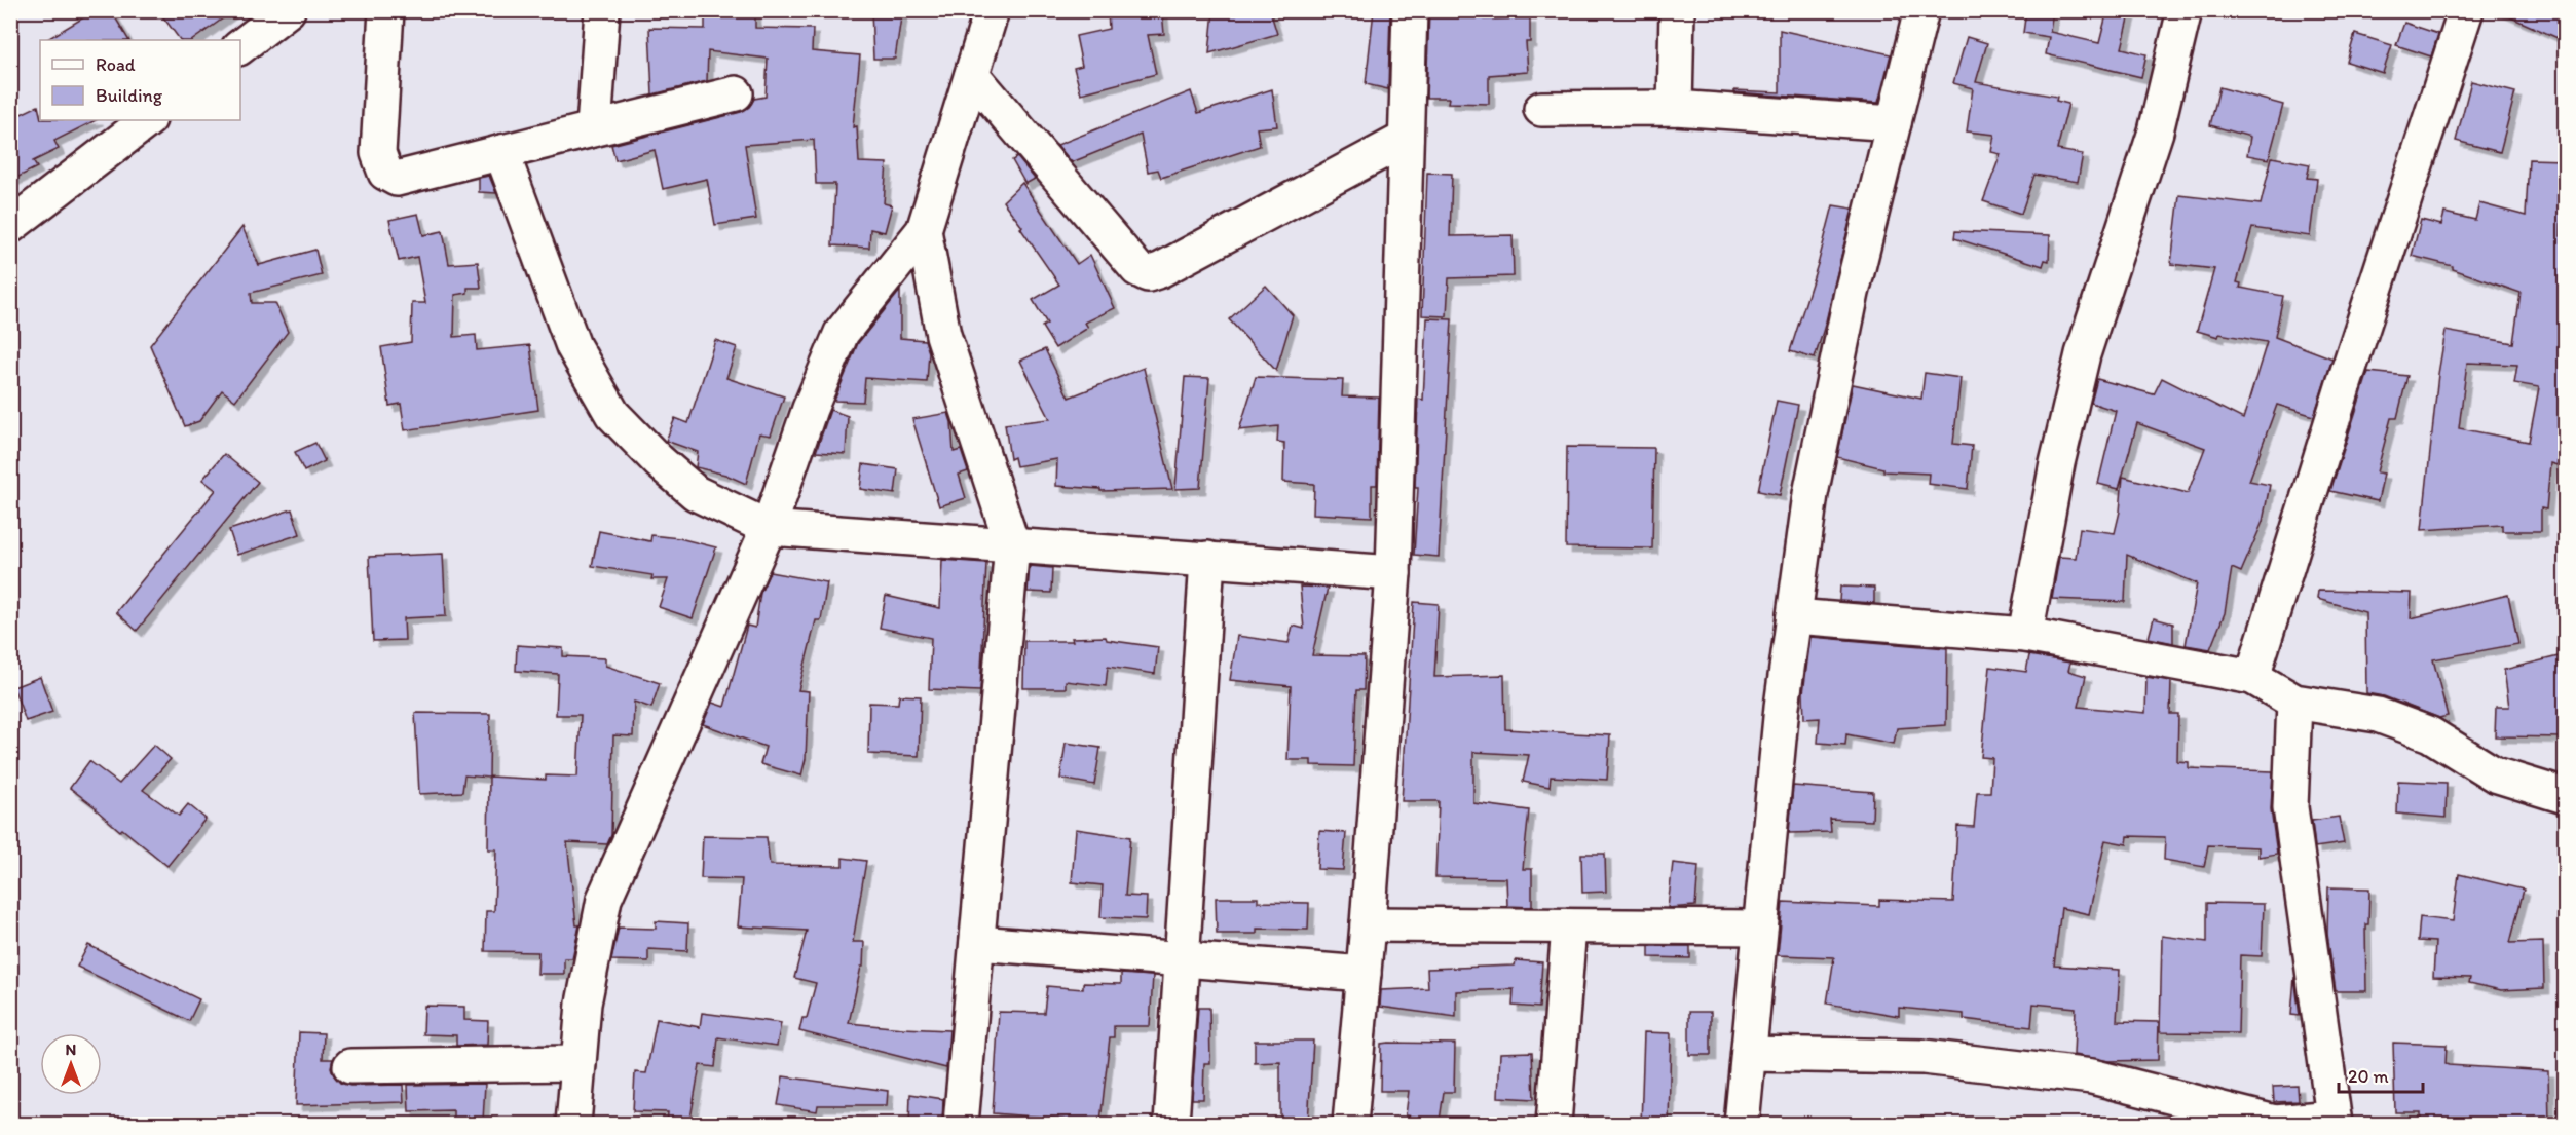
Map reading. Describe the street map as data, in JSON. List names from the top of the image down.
{
  "legend": ["Road", "Building"],
  "scale_bar": "20 m",
  "north": "top"
}
